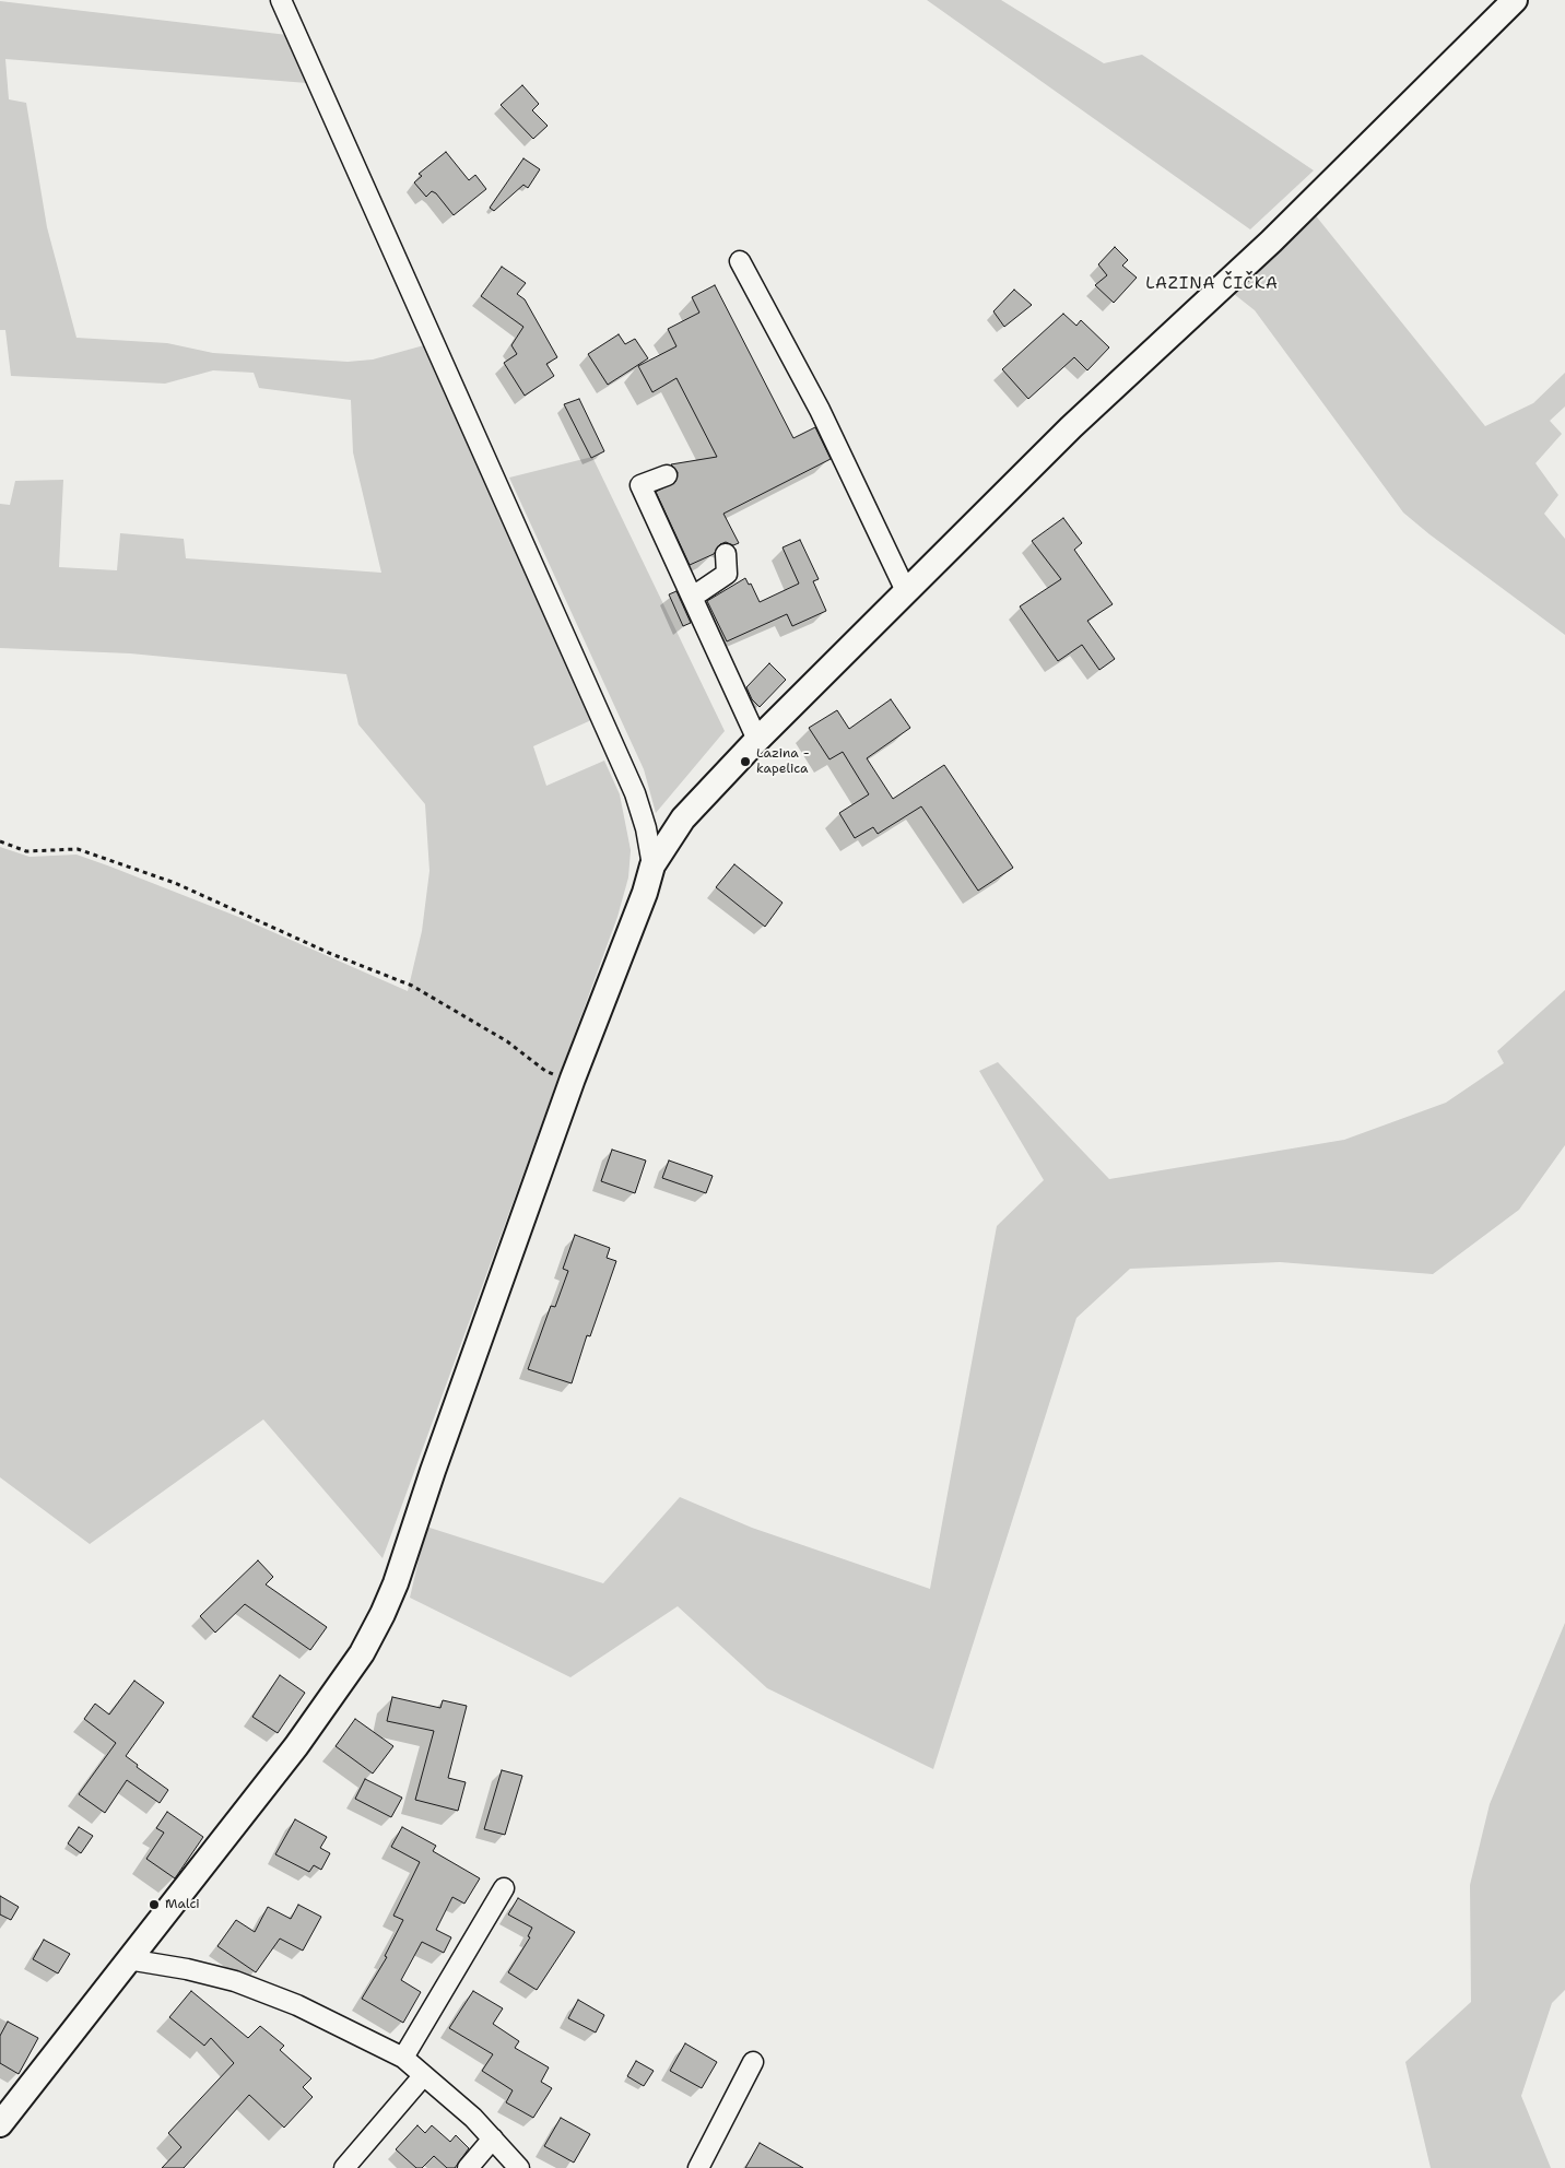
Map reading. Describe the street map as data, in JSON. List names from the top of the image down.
{
  "districts": ["LAZINA ČIČKA"],
  "places": ["Lazina - kapelica", "Malci"]
}
